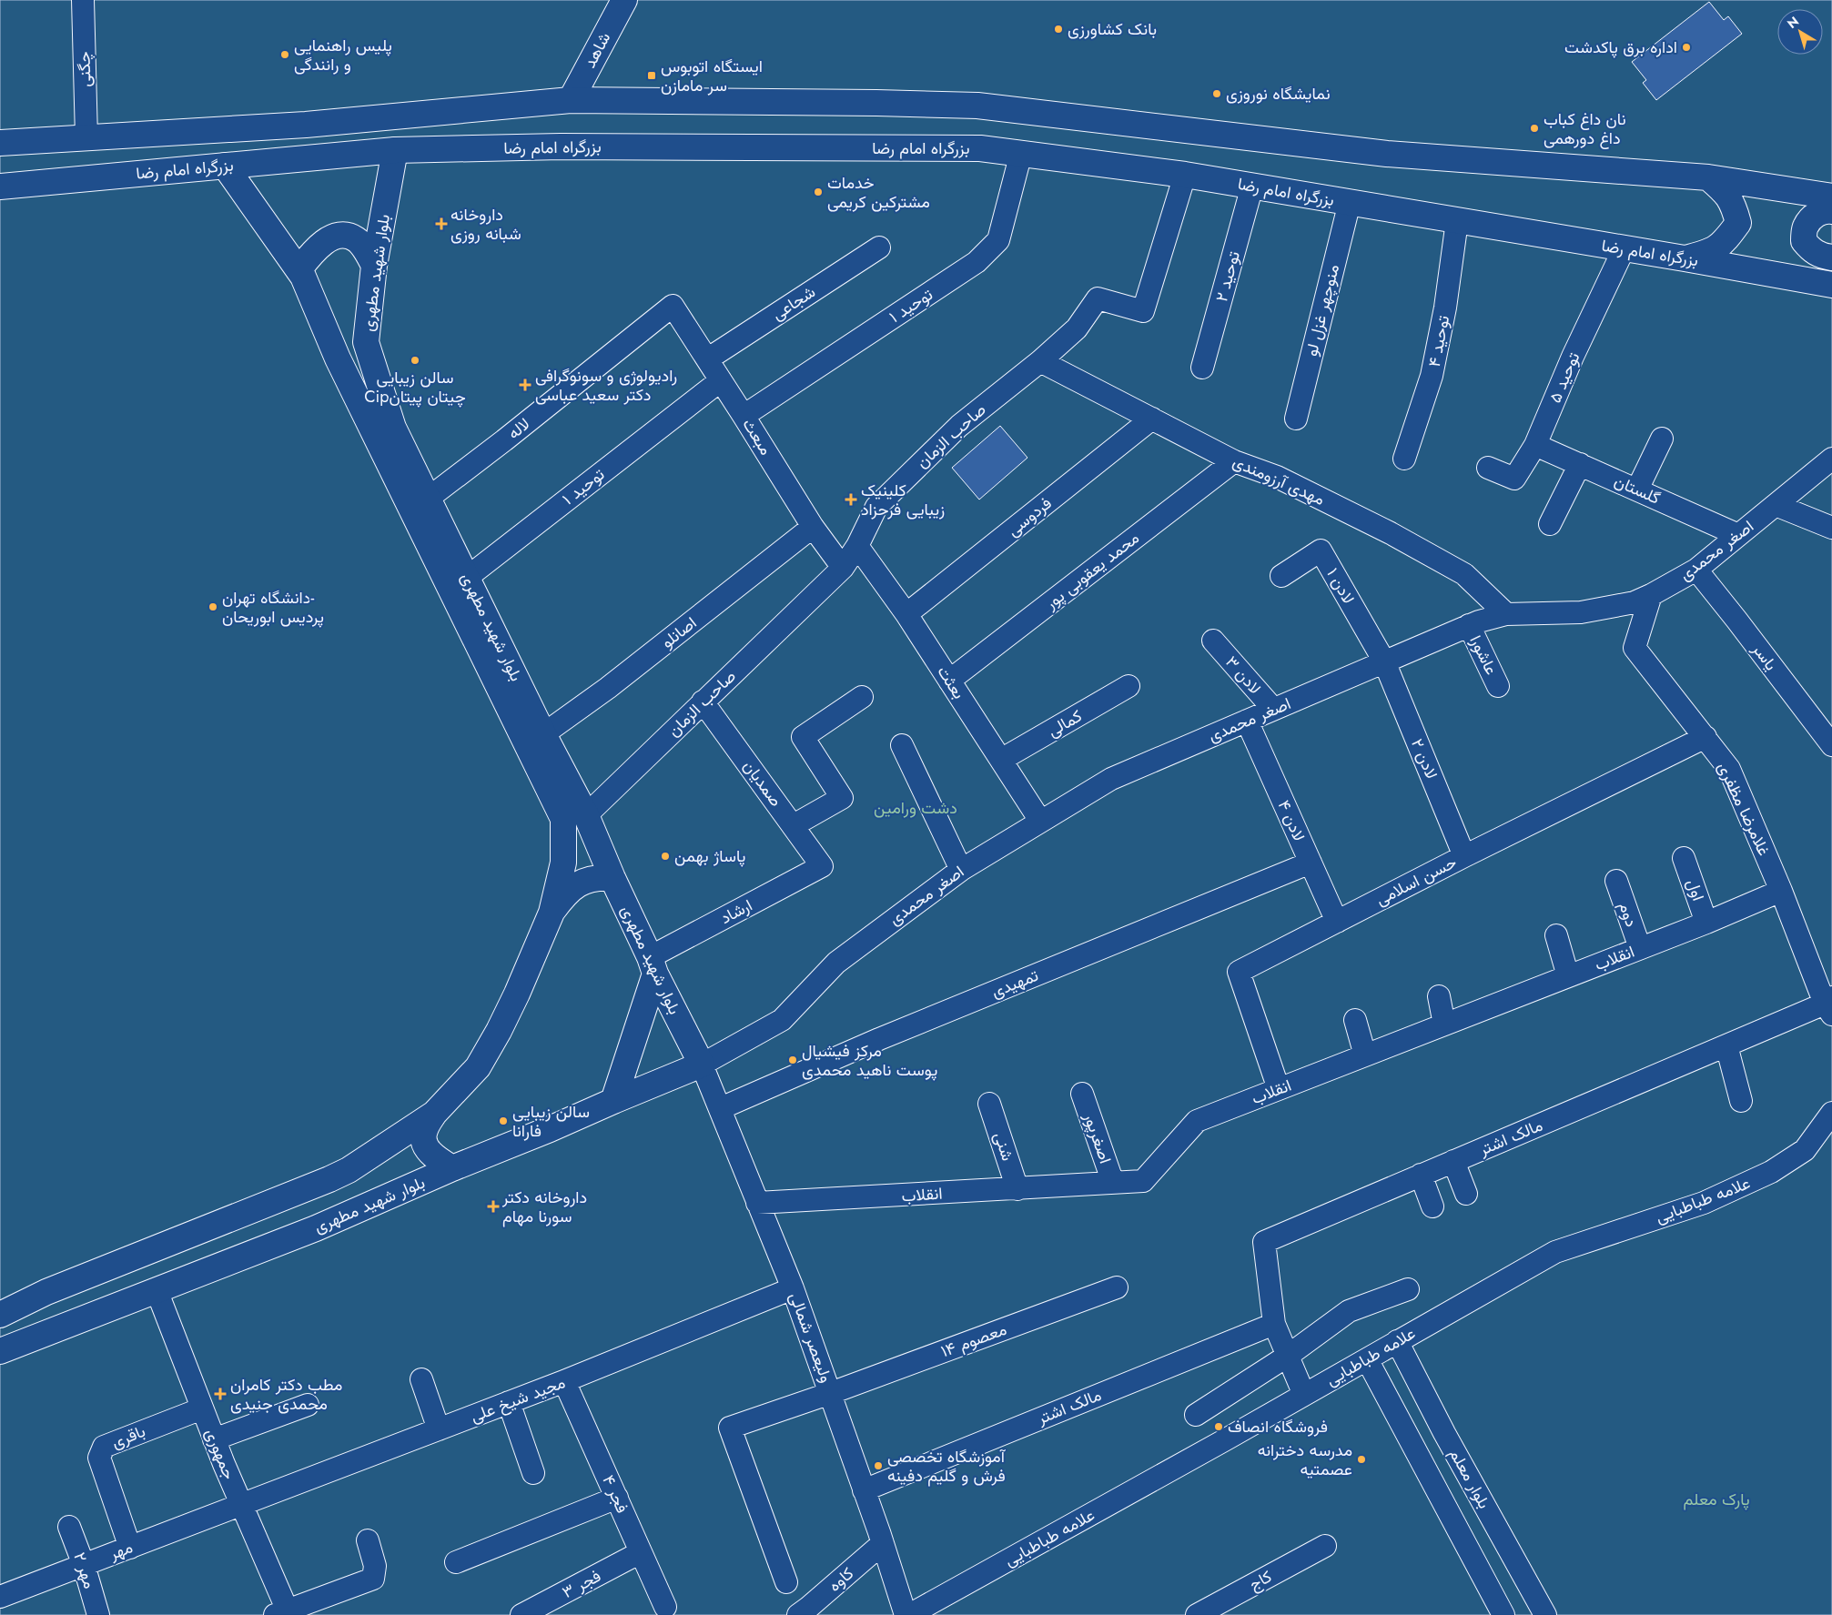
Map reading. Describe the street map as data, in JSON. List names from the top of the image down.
{
  "streets": {
    "main road": ["شاهد", "بزرگراه امام رضا", "بلوار شهید مطهری"],
    "street": [
      "چگنی",
      "توحید ۲",
      "شجاعی",
      "توحید ۱",
      "منوچهر غزل لو",
      "توحید ۴",
      "توحید ۵",
      "لاله",
      "صاحب الزمان",
      "مبعث",
      "مهدی آرزومندی",
      "گلستان",
      "فردوسی",
      "اصغر محمدی",
      "محمد یعقوبی پور",
      "لادن ۱",
      "اصانلو",
      "عاشورا",
      "یاسر",
      "لادن ۳",
      "بعثت",
      "کمالی",
      "لادن ۲",
      "صمدیان",
      "غلامرضا مظفری",
      "لادن ۴",
      "حسن اسلامی",
      "اول",
      "ارشاد",
      "دوم",
      "انقلاب",
      "تمهیدی",
      "مالک اشتر",
      "اصغرپور",
      "شنی",
      "علامه طباطبایی",
      "ولیعصر شمالی",
      "۱۴ معصوم",
      "مجید شیخ علی",
      "باقری",
      "جمهوری",
      "بلوار معلم",
      "فجر ۴",
      "مهر",
      "مهر ۲",
      "کاوه",
      "کاج",
      "فجر ۳"
    ]
  },
  "crossings": [
    ["بزرگراه امام رضا", "بلوار شهید مطهری"],
    ["بزرگراه امام رضا", "توحید ۲"],
    ["بزرگراه امام رضا", "توحید ۱"],
    ["بزرگراه امام رضا", "منوچهر غزل لو"],
    ["بزرگراه امام رضا", "توحید ۴"],
    ["بزرگراه امام رضا", "توحید ۵"],
    ["بزرگراه امام رضا", "صاحب الزمان"],
    ["بلوار شهید مطهری", "توحید ۱"],
    ["بلوار شهید مطهری", "لاله"],
    ["بلوار شهید مطهری", "صاحب الزمان"],
    ["بلوار شهید مطهری", "اصغر محمدی"],
    ["بلوار شهید مطهری", "اصانلو"],
    ["بلوار شهید مطهری", "ارشاد"],
    ["بلوار شهید مطهری", "ولیعصر شمالی"],
    ["بلوار شهید مطهری", "جمهوری"],
    ["شجاعی", "مبعث"],
    ["توحید ۱", "مبعث"],
    ["توحید ۵", "گلستان"],
    ["لاله", "مبعث"],
    ["صاحب الزمان", "مبعث"],
    ["صاحب الزمان", "مهدی آرزومندی"],
    ["صاحب الزمان", "بعثت"],
    ["صاحب الزمان", "صمدیان"],
    ["مبعث", "اصانلو"],
    ["مهدی آرزومندی", "فردوسی"],
    ["مهدی آرزومندی", "اصغر محمدی"],
    ["مهدی آرزومندی", "محمد یعقوبی پور"],
    ["گلستان", "اصغر محمدی"],
    ["فردوسی", "بعثت"],
    ["اصغر محمدی", "لادن ۱"],
    ["اصغر محمدی", "عاشورا"],
    ["اصغر محمدی", "یاسر"],
    ["اصغر محمدی", "لادن ۳"],
    ["اصغر محمدی", "بعثت"],
    ["اصغر محمدی", "لادن ۲"],
    ["اصغر محمدی", "غلامرضا مظفری"],
    ["اصغر محمدی", "لادن ۴"],
    ["اصغر محمدی", "ولیعصر شمالی"],
    ["محمد یعقوبی پور", "بعثت"],
    ["لادن ۱", "لادن ۲"],
    ["بعثت", "کمالی"],
    ["لادن ۲", "حسن اسلامی"],
    ["صمدیان", "ارشاد"],
    ["غلامرضا مظفری", "حسن اسلامی"],
    ["غلامرضا مظفری", "انقلاب"],
    ["غلامرضا مظفری", "مالک اشتر"],
    ["لادن ۴", "حسن اسلامی"],
    ["لادن ۴", "تمهیدی"],
    ["حسن اسلامی", "انقلاب"],
    ["اول", "انقلاب"],
    ["دوم", "انقلاب"],
    ["انقلاب", "اصغرپور"],
    ["انقلاب", "شنی"],
    ["انقلاب", "ولیعصر شمالی"],
    ["تمهیدی", "ولیعصر شمالی"],
    ["مالک اشتر", "علامه طباطبایی"],
    ["مالک اشتر", "ولیعصر شمالی"],
    ["علامه طباطبایی", "ولیعصر شمالی"],
    ["علامه طباطبایی", "بلوار معلم"],
    ["ولیعصر شمالی", "۱۴ معصوم"],
    ["ولیعصر شمالی", "مجید شیخ علی"],
    ["ولیعصر شمالی", "کاوه"],
    ["مجید شیخ علی", "جمهوری"],
    ["مجید شیخ علی", "فجر ۴"],
    ["مجید شیخ علی", "مهر"],
    ["باقری", "جمهوری"],
    ["باقری", "مهر"],
    ["جمهوری", "مهر"],
    ["فجر ۴", "فجر ۳"],
    ["مهر", "مهر ۲"]
  ],
  "parks": ["دشت ورامین", "پارک معلم"],
  "places": {
    "other": [
      "بانک کشاورزی",
      "اداره برق پاکدشت",
      "پلیس راهنمایی و رانندگی",
      "نمایشگاه نوروزی",
      "نان داغ کباب داغ دورهمی",
      "خدمات مشترکین کریمی",
      "سالن زیبایی Cipچیتان پیتان",
      "دانشگاه تهران- پردیس ابوریحان",
      "پاساژ بهمن",
      "مرکز فیشیال پوست ناهید محمدی",
      "سالن زیبایی فارانا",
      "فروشگاه انصاف",
      "مدرسه دخترانه عصمتیه",
      "آموزشگاه تخصصی فرش و گلیم دفینه"
    ],
    "transit": ["ایستگاه اتوبوس سر مامازن"],
    "health": [
      "داروخانه شبانه روزی",
      "رادیولوژی و سونوگرافی دکتر سعید عباسی",
      "کلینیک زیبایی فرحزاد",
      "داروخانه دکتر سورنا مهام",
      "مطب دکتر کامران محمدی جنیدی"
    ]
  },
  "north": "top left"
}
